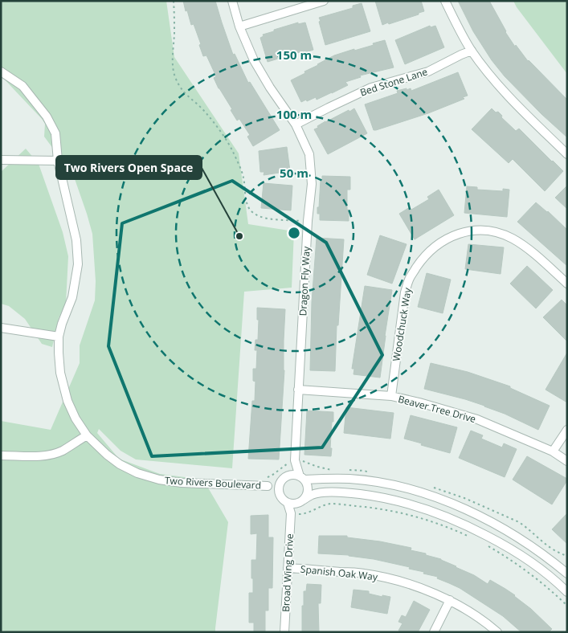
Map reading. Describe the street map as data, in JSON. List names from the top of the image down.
{
  "streets": {
    "street": [
      "Bed Stone Lane",
      "Dragon Fly Way",
      "Woodchuck Way",
      "Beaver Tree Drive",
      "Two Rivers Boulevard",
      "Broad Wing Drive",
      "Spanish Oak Way"
    ]
  },
  "crossings": [
    ["Bed Stone Lane", "Dragon Fly Way"],
    ["Dragon Fly Way", "Beaver Tree Drive"],
    ["Dragon Fly Way", "Two Rivers Boulevard"],
    ["Dragon Fly Way", "Broad Wing Drive"],
    ["Woodchuck Way", "Beaver Tree Drive"],
    ["Two Rivers Boulevard", "Broad Wing Drive"],
    ["Broad Wing Drive", "Spanish Oak Way"]
  ],
  "places": ["Two Rivers Open Space"],
  "rings": ["150 m", "100 m", "50 m"]
}
